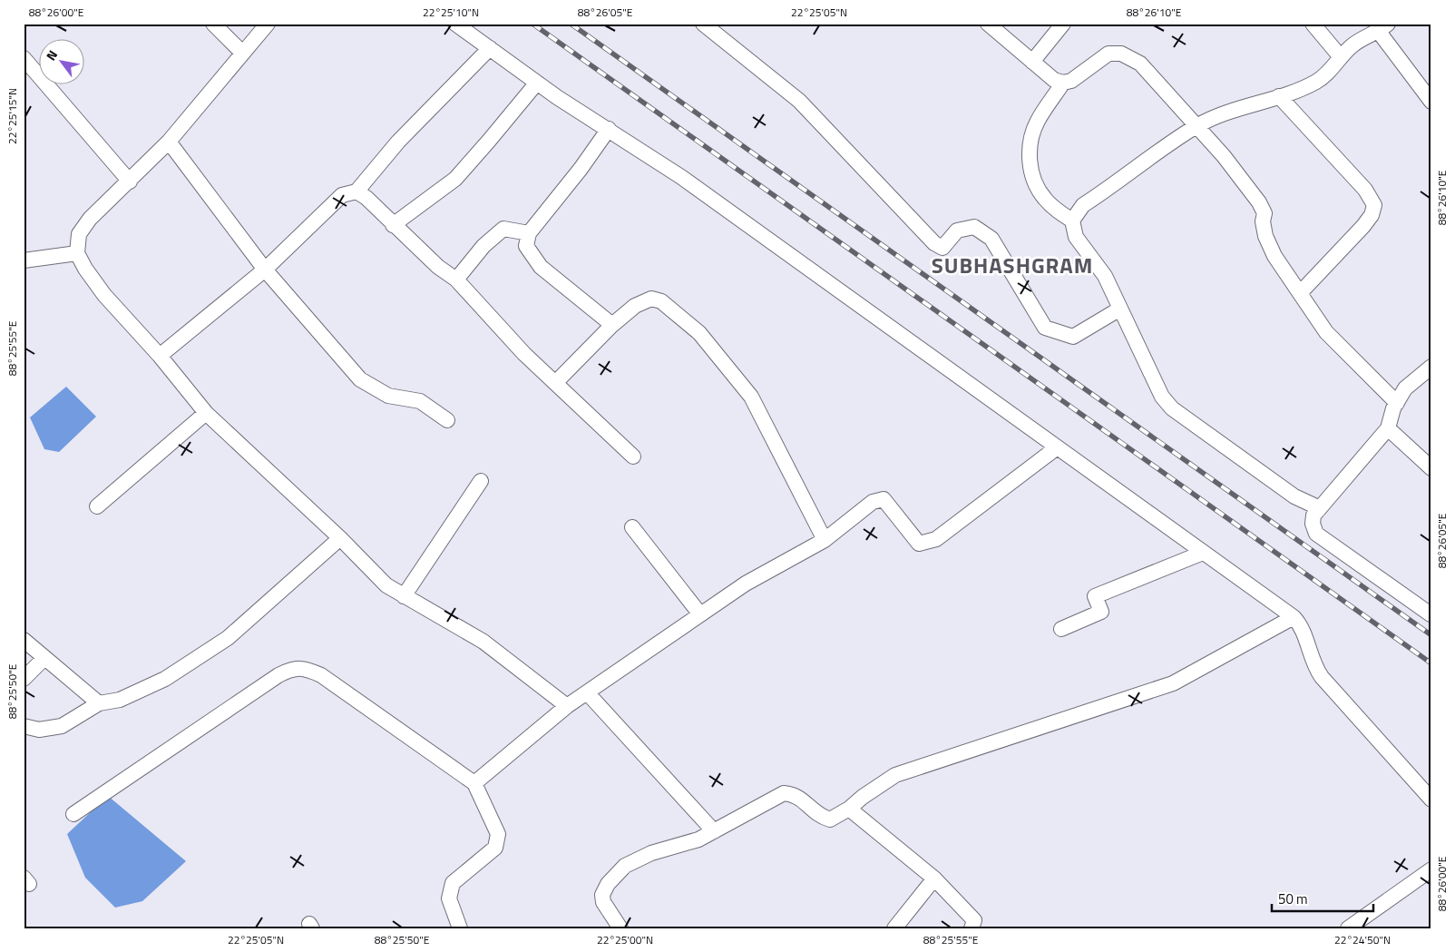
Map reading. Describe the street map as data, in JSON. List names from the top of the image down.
{
  "districts": ["SUBHASHGRAM"],
  "scale_bar": "50 m",
  "north": "top left",
  "coordinates": [
    "88°26'00\"E",
    "22°25'10\"N",
    "88°26'05\"E",
    "22°25'05\"N",
    "88°26'10\"E",
    "22°25'15\"N",
    "88°25'55\"E",
    "88°25'50\"E",
    "22°25'00\"N",
    "22°24'50\"N"
  ]
}
